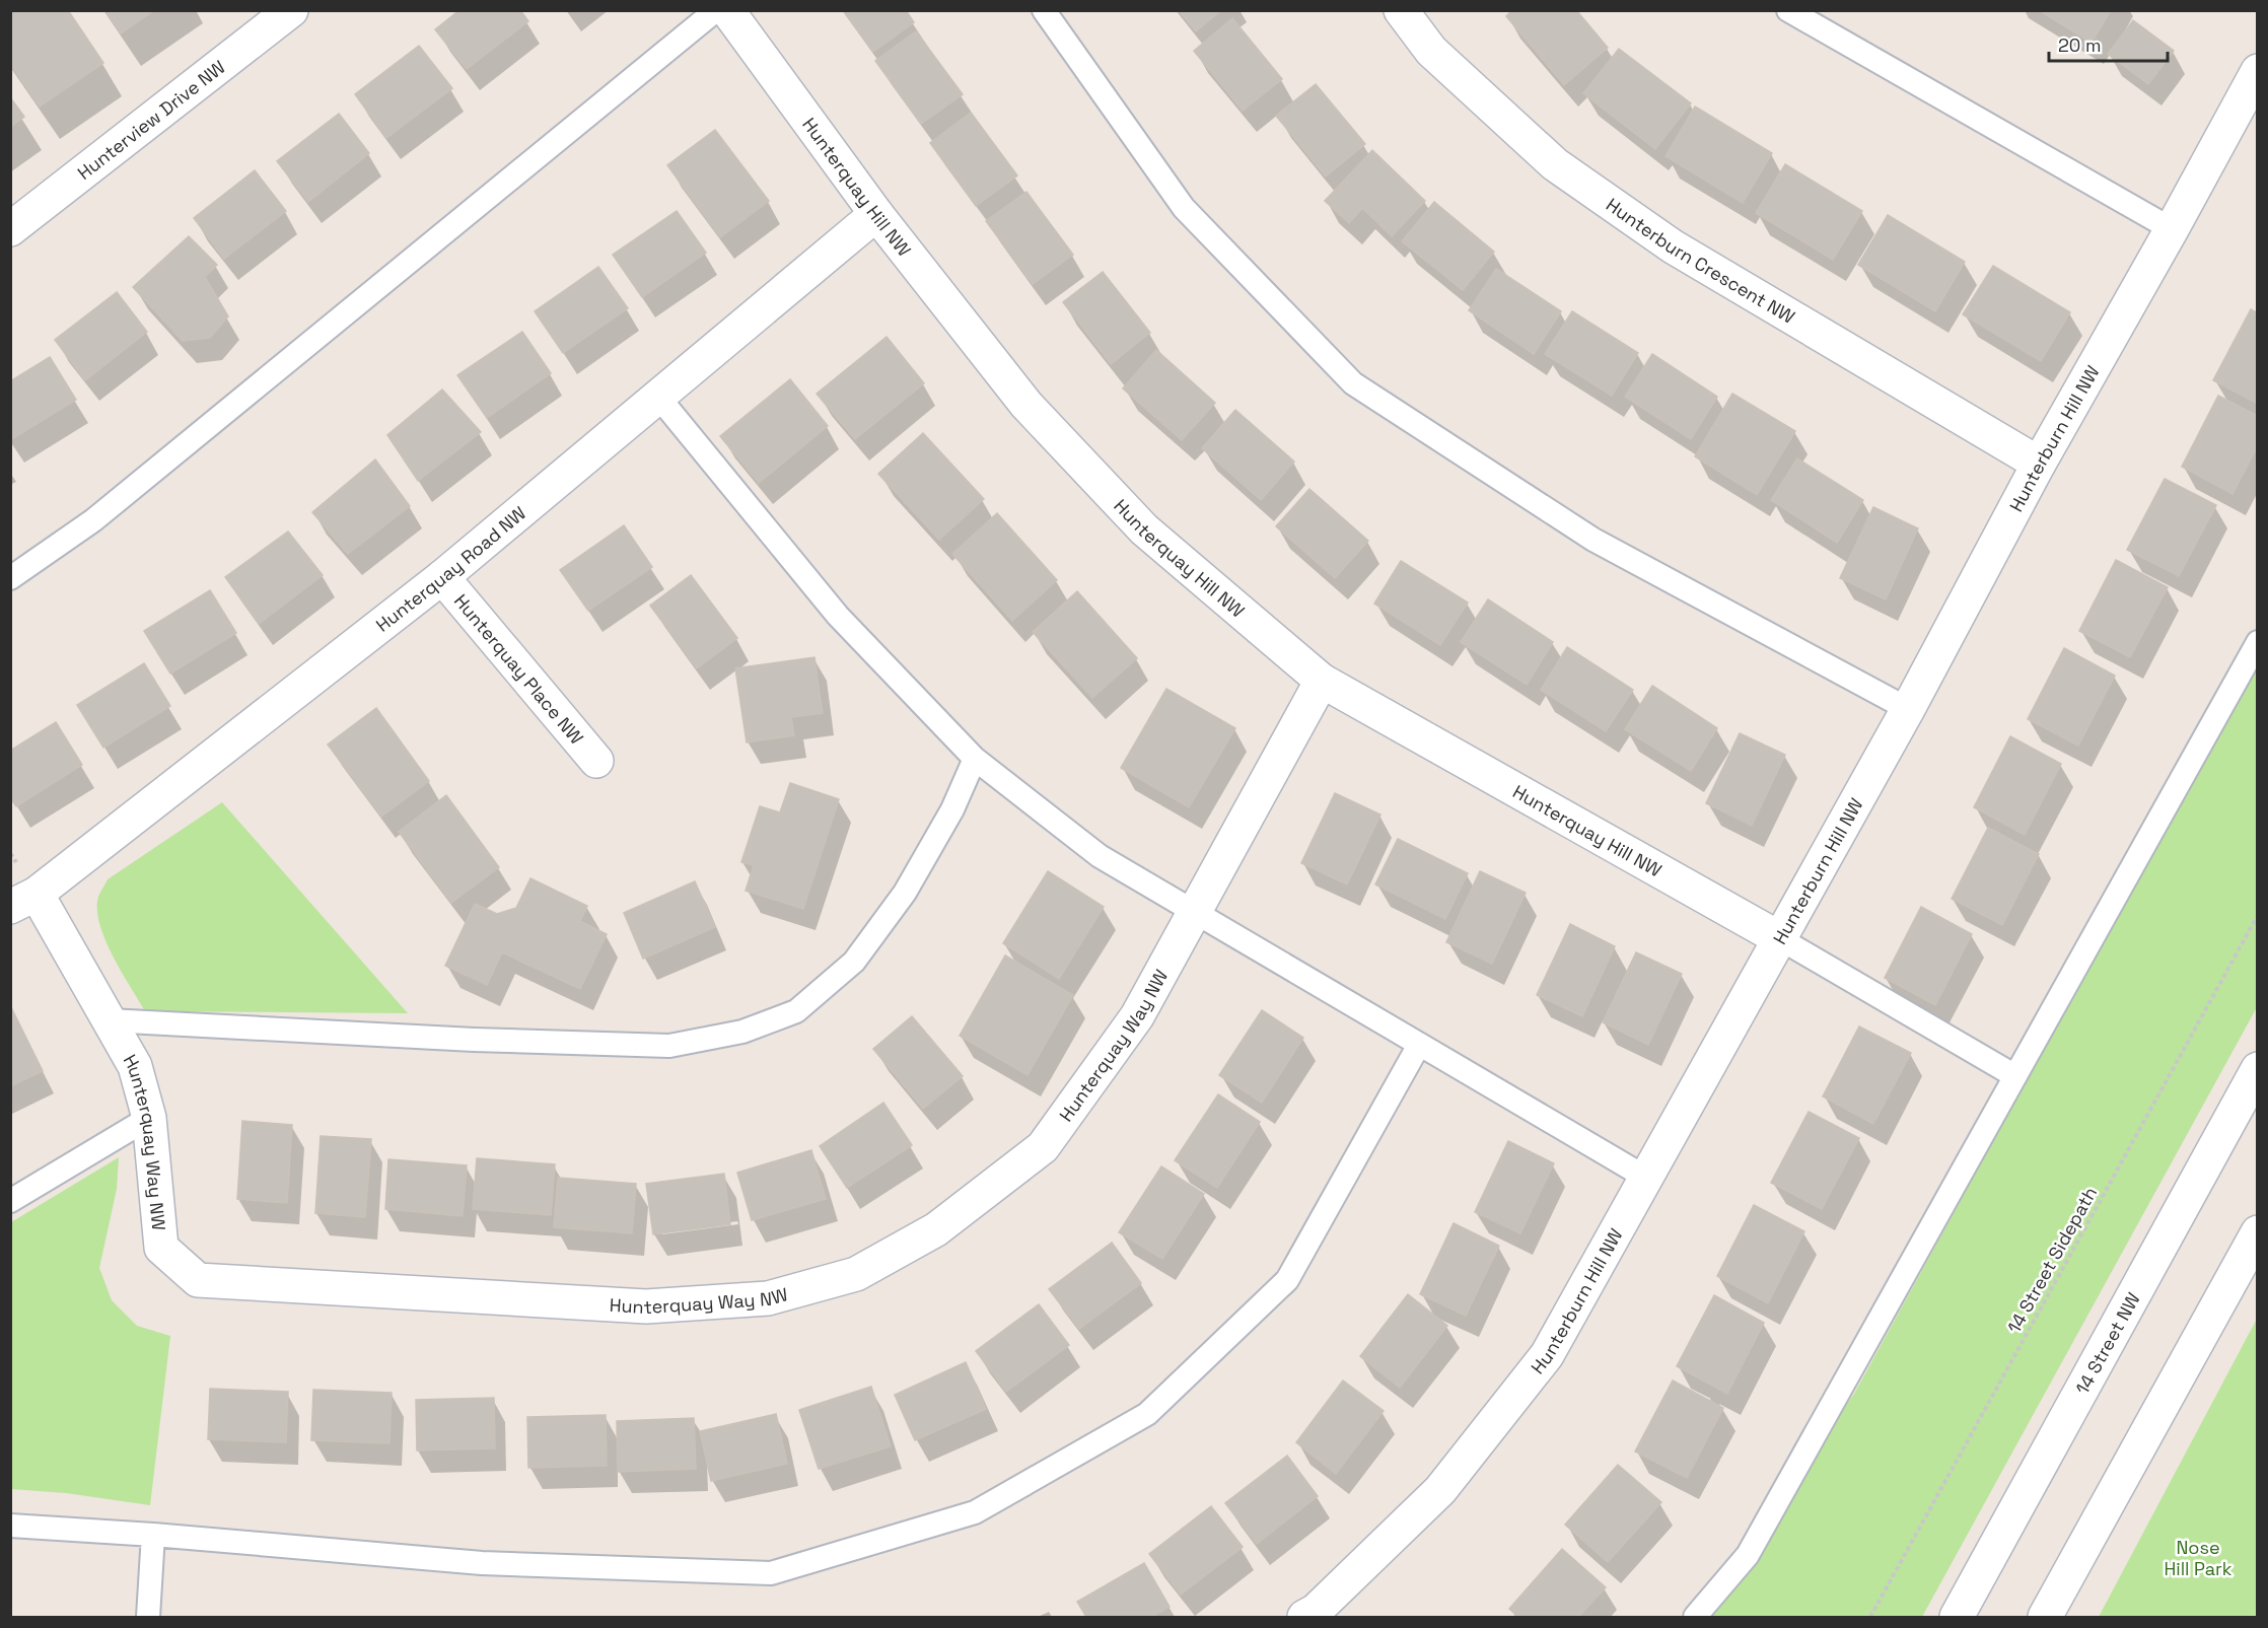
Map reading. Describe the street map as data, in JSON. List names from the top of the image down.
{
  "streets": {
    "street": [
      "Hunterview Drive NW",
      "Hunterquay Hill NW",
      "Hunterburn Crescent NW",
      "Hunterburn Hill NW",
      "Hunterquay Road NW",
      "Hunterquay Place NW",
      "Hunterquay Way NW",
      "14 Street NW"
    ],
    "path": ["14 Street Sidepath"]
  },
  "crossings": [
    ["Hunterquay Hill NW", "Hunterburn Hill NW"],
    ["Hunterquay Hill NW", "Hunterquay Road NW"],
    ["Hunterquay Hill NW", "Hunterquay Way NW"],
    ["Hunterburn Crescent NW", "Hunterburn Hill NW"],
    ["Hunterquay Road NW", "Hunterquay Place NW"],
    ["Hunterquay Road NW", "Hunterquay Way NW"]
  ],
  "parks": ["Nose Hill Park"],
  "scale_bar": "20 m"
}
